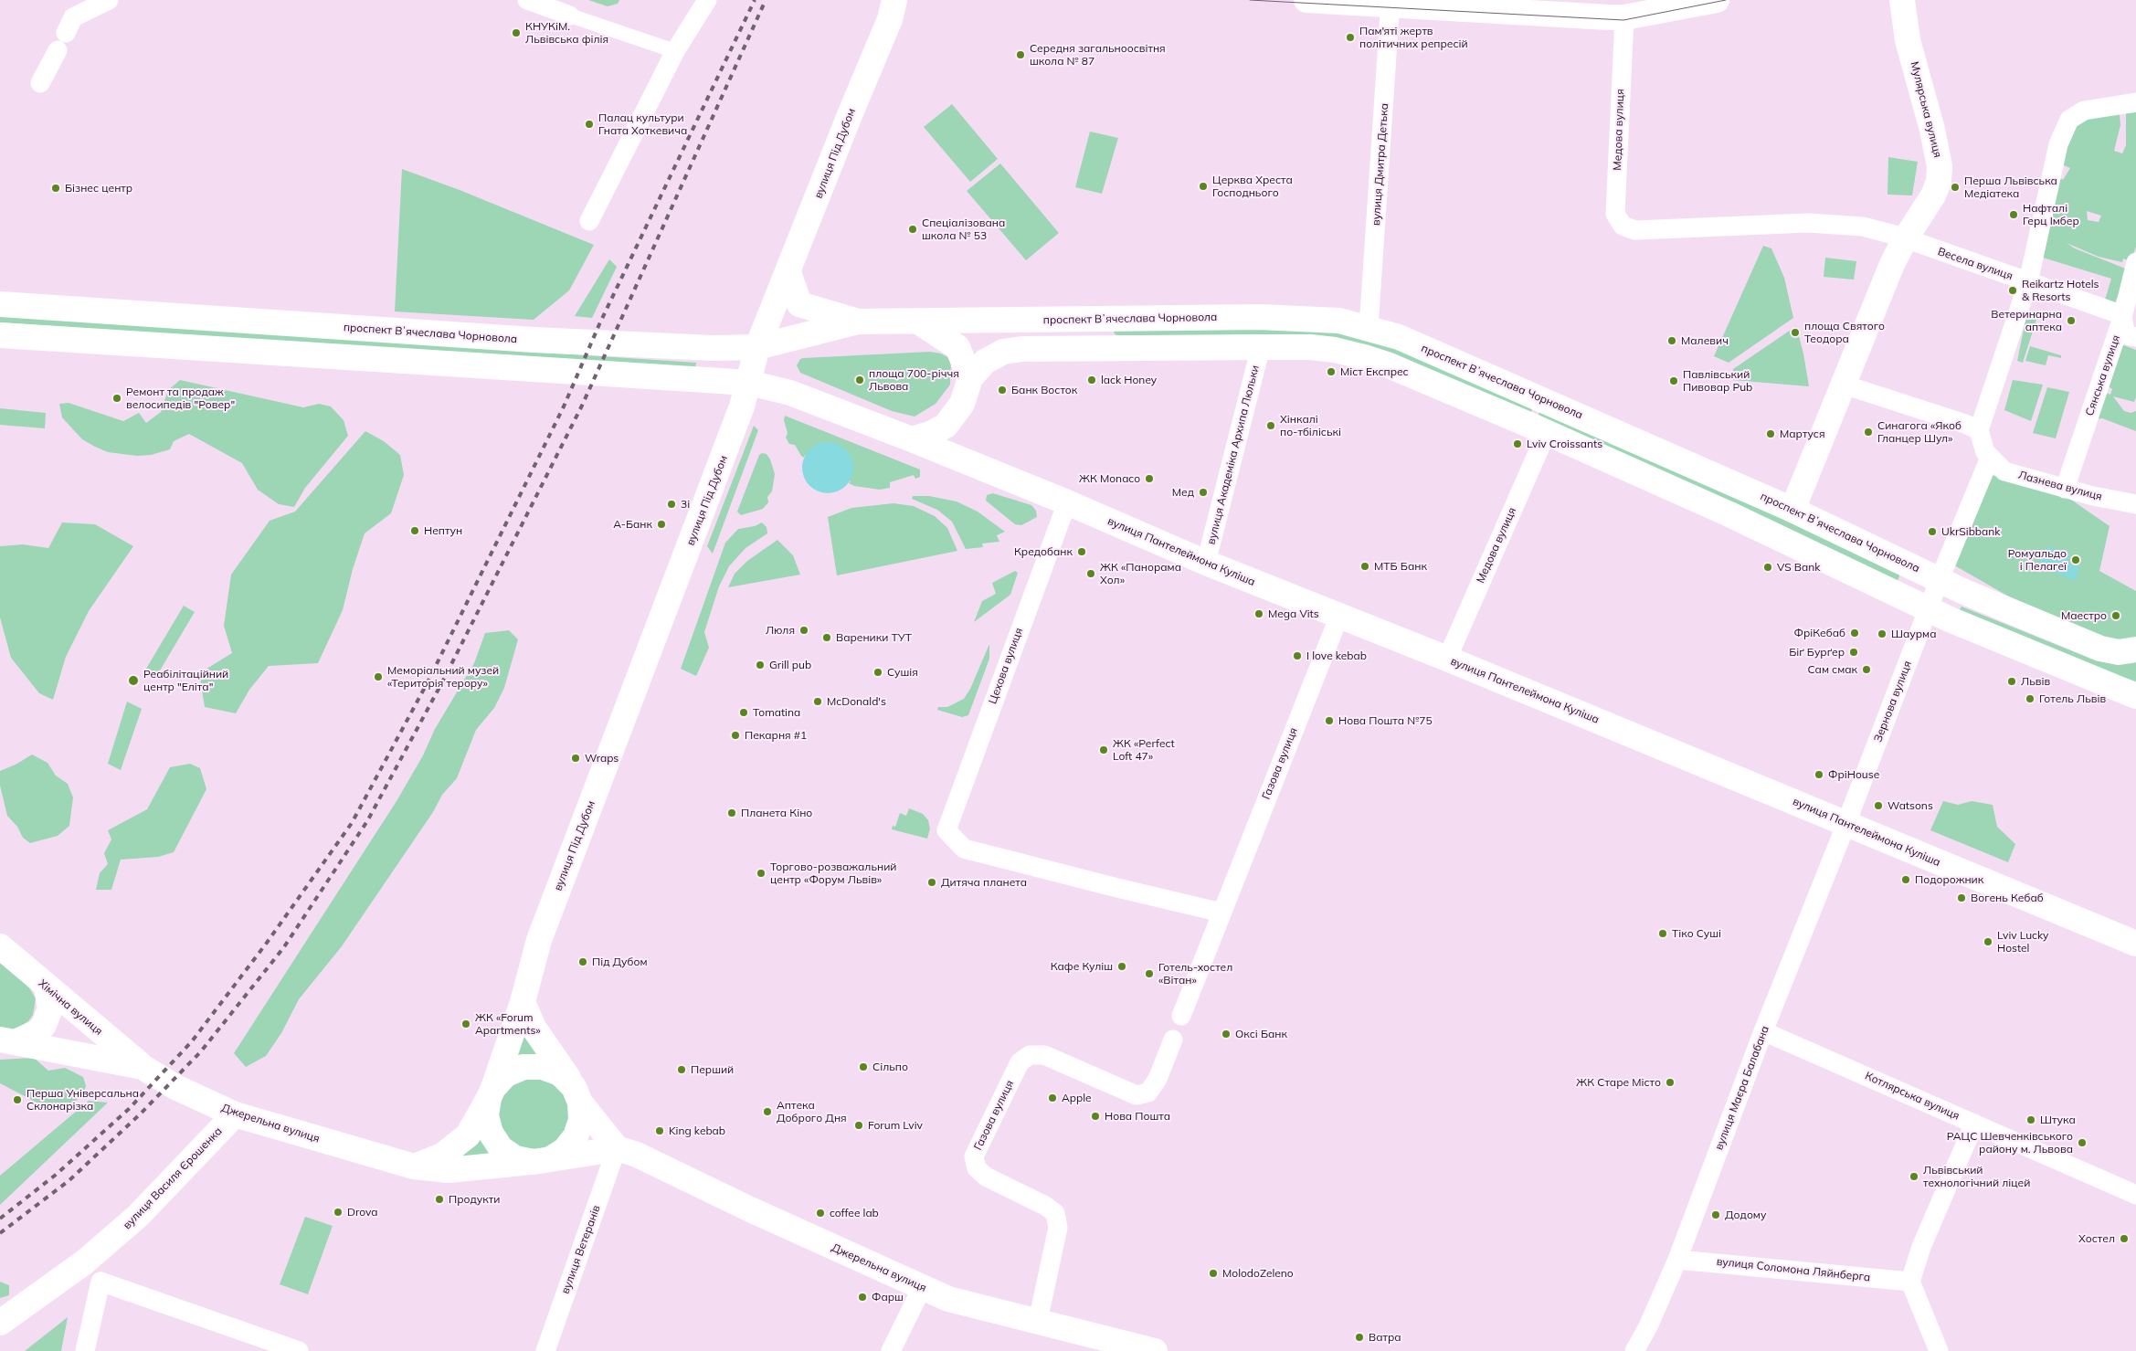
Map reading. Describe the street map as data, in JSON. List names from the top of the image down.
{
  "streets": {
    "street": [
      "Мулярська вулиця",
      "Медова вулиця",
      "вулиця Під Дубом",
      "вулиця Дмитра Детька",
      "Весела вулиця",
      "проспект Вʼячеслава Чорновола",
      "Сянська вулиця",
      "вулиця Академіка Архипа Люльки",
      "Лазнева вулиця",
      "вулиця Пантелеймона Куліша",
      "Цехова вулиця",
      "Зернова вулиця",
      "Газова вулиця",
      "Хімічна вулиця",
      "вулиця Маєра Балабана",
      "Котлярська вулиця",
      "Джерельна вулиця",
      "вулиця Василя Єрошенка",
      "вулиця Ветеранів",
      "вулиця Соломона Ляйнберга"
    ]
  },
  "crossings": [
    ["Мулярська вулиця", "Медова вулиця"],
    ["Мулярська вулиця", "Весела вулиця"],
    ["Медова вулиця", "Весела вулиця"],
    ["Медова вулиця", "вулиця Пантелеймона Куліша"],
    ["вулиця Під Дубом", "проспект Вʼячеслава Чорновола"],
    ["вулиця Під Дубом", "Джерельна вулиця"],
    ["вулиця Дмитра Детька", "проспект Вʼячеслава Чорновола"],
    ["Весела вулиця", "Сянська вулиця"],
    ["проспект Вʼячеслава Чорновола", "Зернова вулиця"],
    ["Сянська вулиця", "Лазнева вулиця"],
    ["вулиця Академіка Архипа Люльки", "вулиця Пантелеймона Куліша"],
    ["Лазнева вулиця", "Зернова вулиця"],
    ["вулиця Пантелеймона Куліша", "Цехова вулиця"],
    ["вулиця Пантелеймона Куліша", "Зернова вулиця"],
    ["вулиця Пантелеймона Куліша", "Газова вулиця"],
    ["вулиця Пантелеймона Куліша", "вулиця Маєра Балабана"],
    ["Цехова вулиця", "Газова вулиця"],
    ["Зернова вулиця", "вулиця Маєра Балабана"],
    ["Газова вулиця", "Джерельна вулиця"],
    ["Хімічна вулиця", "Джерельна вулиця"],
    ["вулиця Маєра Балабана", "Котлярська вулиця"],
    ["вулиця Маєра Балабана", "вулиця Соломона Ляйнберга"],
    ["Джерельна вулиця", "вулиця Василя Єрошенка"],
    ["Джерельна вулиця", "вулиця Ветеранів"]
  ],
  "places": [
    "КНУКіМ. Львівська філія",
    "Пам'яті жертв політичних репресій",
    "Середня загальноосвітня школа № 87",
    "Палац культури Гната Хоткевича",
    "Церква Хреста Господнього",
    "Перша Львівська Медіатека",
    "Бізнес центр",
    "Нафталі Герц Імбер",
    "Спеціалізована школа № 53",
    "Reikartz Hotels & Resorts",
    "Ветеринарна аптека",
    "площа Святого Теодора",
    "Малевич",
    "Міст Експрес",
    "площа 700-річчя Львова",
    "lack Honey",
    "Павлівський Пивовар Pub",
    "Банк Восток",
    "Ремонт та продаж велосипедів \"Ровер\"",
    "Хінкалі по-тбіліські",
    "Синагога «Якоб Гланцер Шул»",
    "Мартуся",
    "Lviv Croissants",
    "ЖК Monaco",
    "Мед",
    "3і",
    "А-Банк",
    "Нептун",
    "UkrSibbank",
    "Кредобанк",
    "Ромуальдо і Пелагеї",
    "МТБ Банк",
    "VS Bank",
    "ЖК «Панорама Хол»",
    "Mega Vits",
    "Маестро",
    "Люля",
    "ФріКебаб",
    "Шаурма",
    "Вареники ТУТ",
    "Біґ Бурґер",
    "I love kebab",
    "Grill pub",
    "Сам смак",
    "Сушія",
    "Меморіальний музей «Територія терору»",
    "Реабілітаційний центр \"Еліта\"",
    "Львів",
    "Готель Львів",
    "McDonald's",
    "Tomatina",
    "Нова Пошта №75",
    "Пекарня #1",
    "ЖК «Perfect Loft 47»",
    "Wraps",
    "ФріHouse",
    "Watsons",
    "Планета Кіно",
    "Торгово-розважальний центр «Форум Львів»",
    "Подорожник",
    "Дитяча планета",
    "Вогень Кебаб",
    "Тіко Суші",
    "Lviv Lucky Hostel",
    "Під Дубом",
    "Кафе Куліш",
    "Готель-хостел «Вітан»",
    "ЖК «Forum Apartments»",
    "Оксі Банк",
    "Сільпо",
    "Перший",
    "ЖК Старе Місто",
    "Apple",
    "Перша Універсальна Склонарізка",
    "Аптека Доброго Дня",
    "Нова Пошта",
    "Штука",
    "Forum Lviv",
    "King kebab",
    "РАЦС Шевченківського району м. Львова",
    "Львівський технологічний ліцей",
    "Продукти",
    "Drova",
    "coffee lab",
    "Додому",
    "Хостел",
    "MolodoZeleno",
    "Фарш",
    "Ватра"
  ]
}
